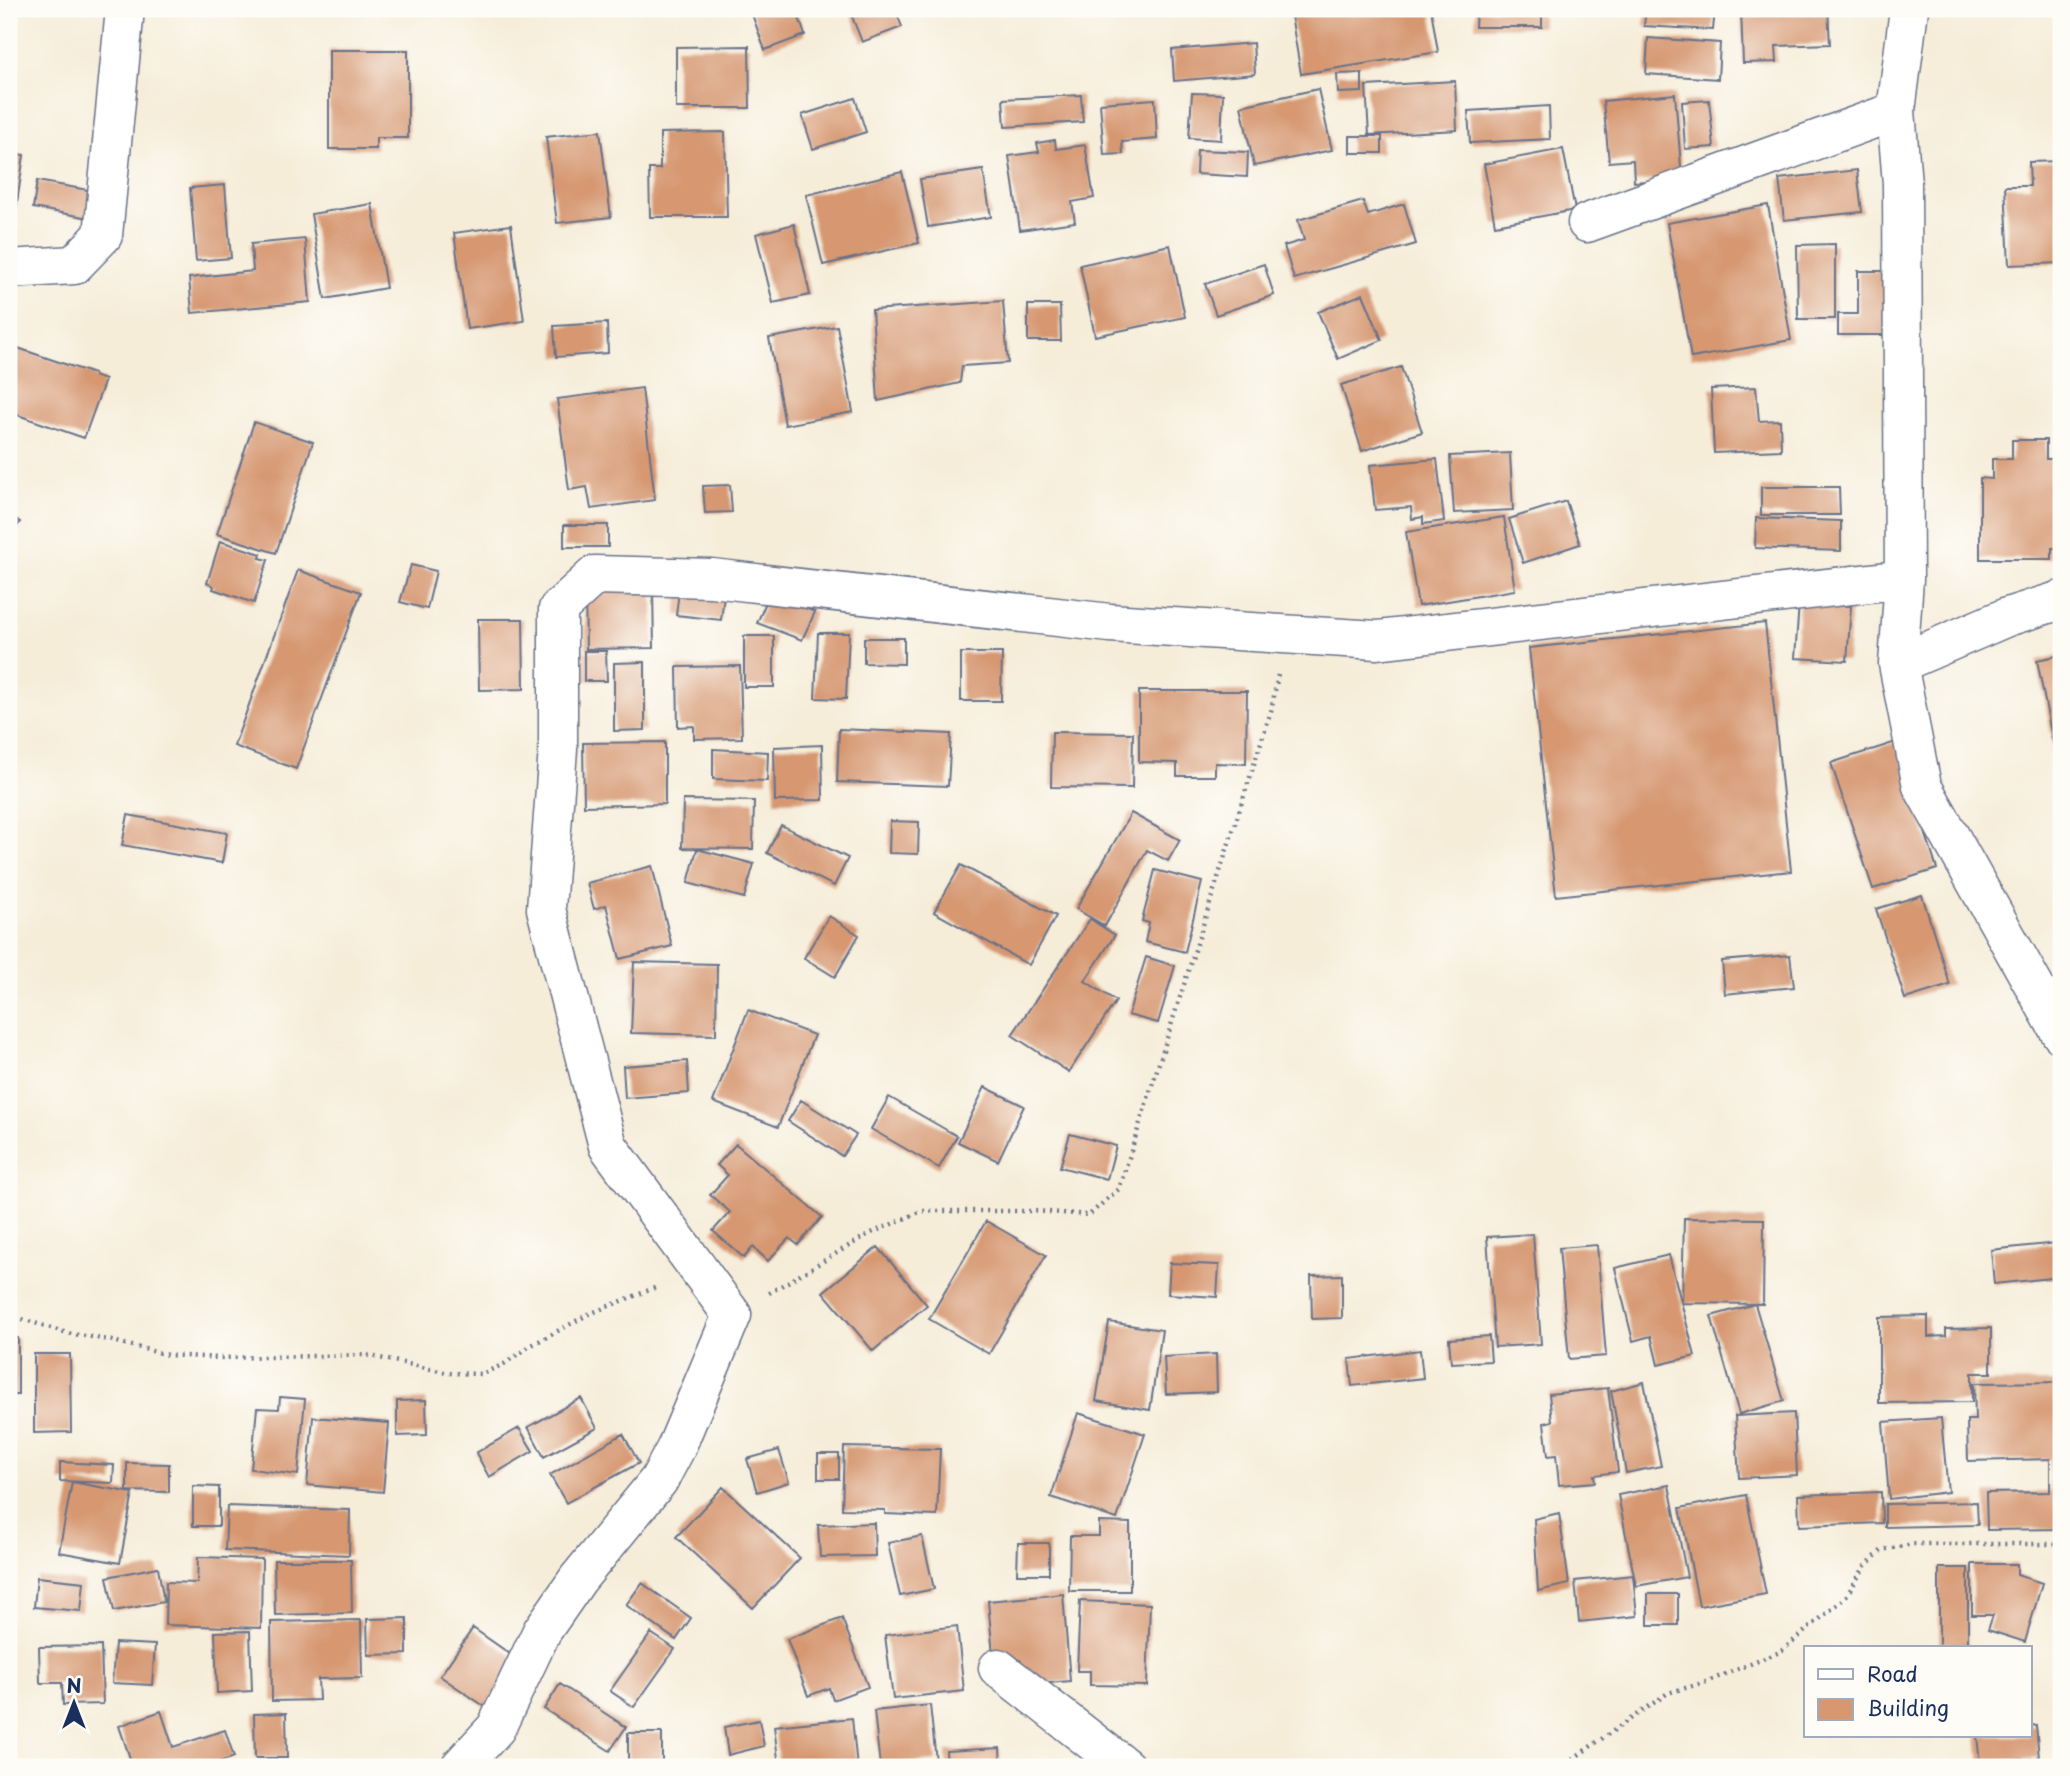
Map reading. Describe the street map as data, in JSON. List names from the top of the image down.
{
  "legend": ["Road", "Building"],
  "north": "top"
}
